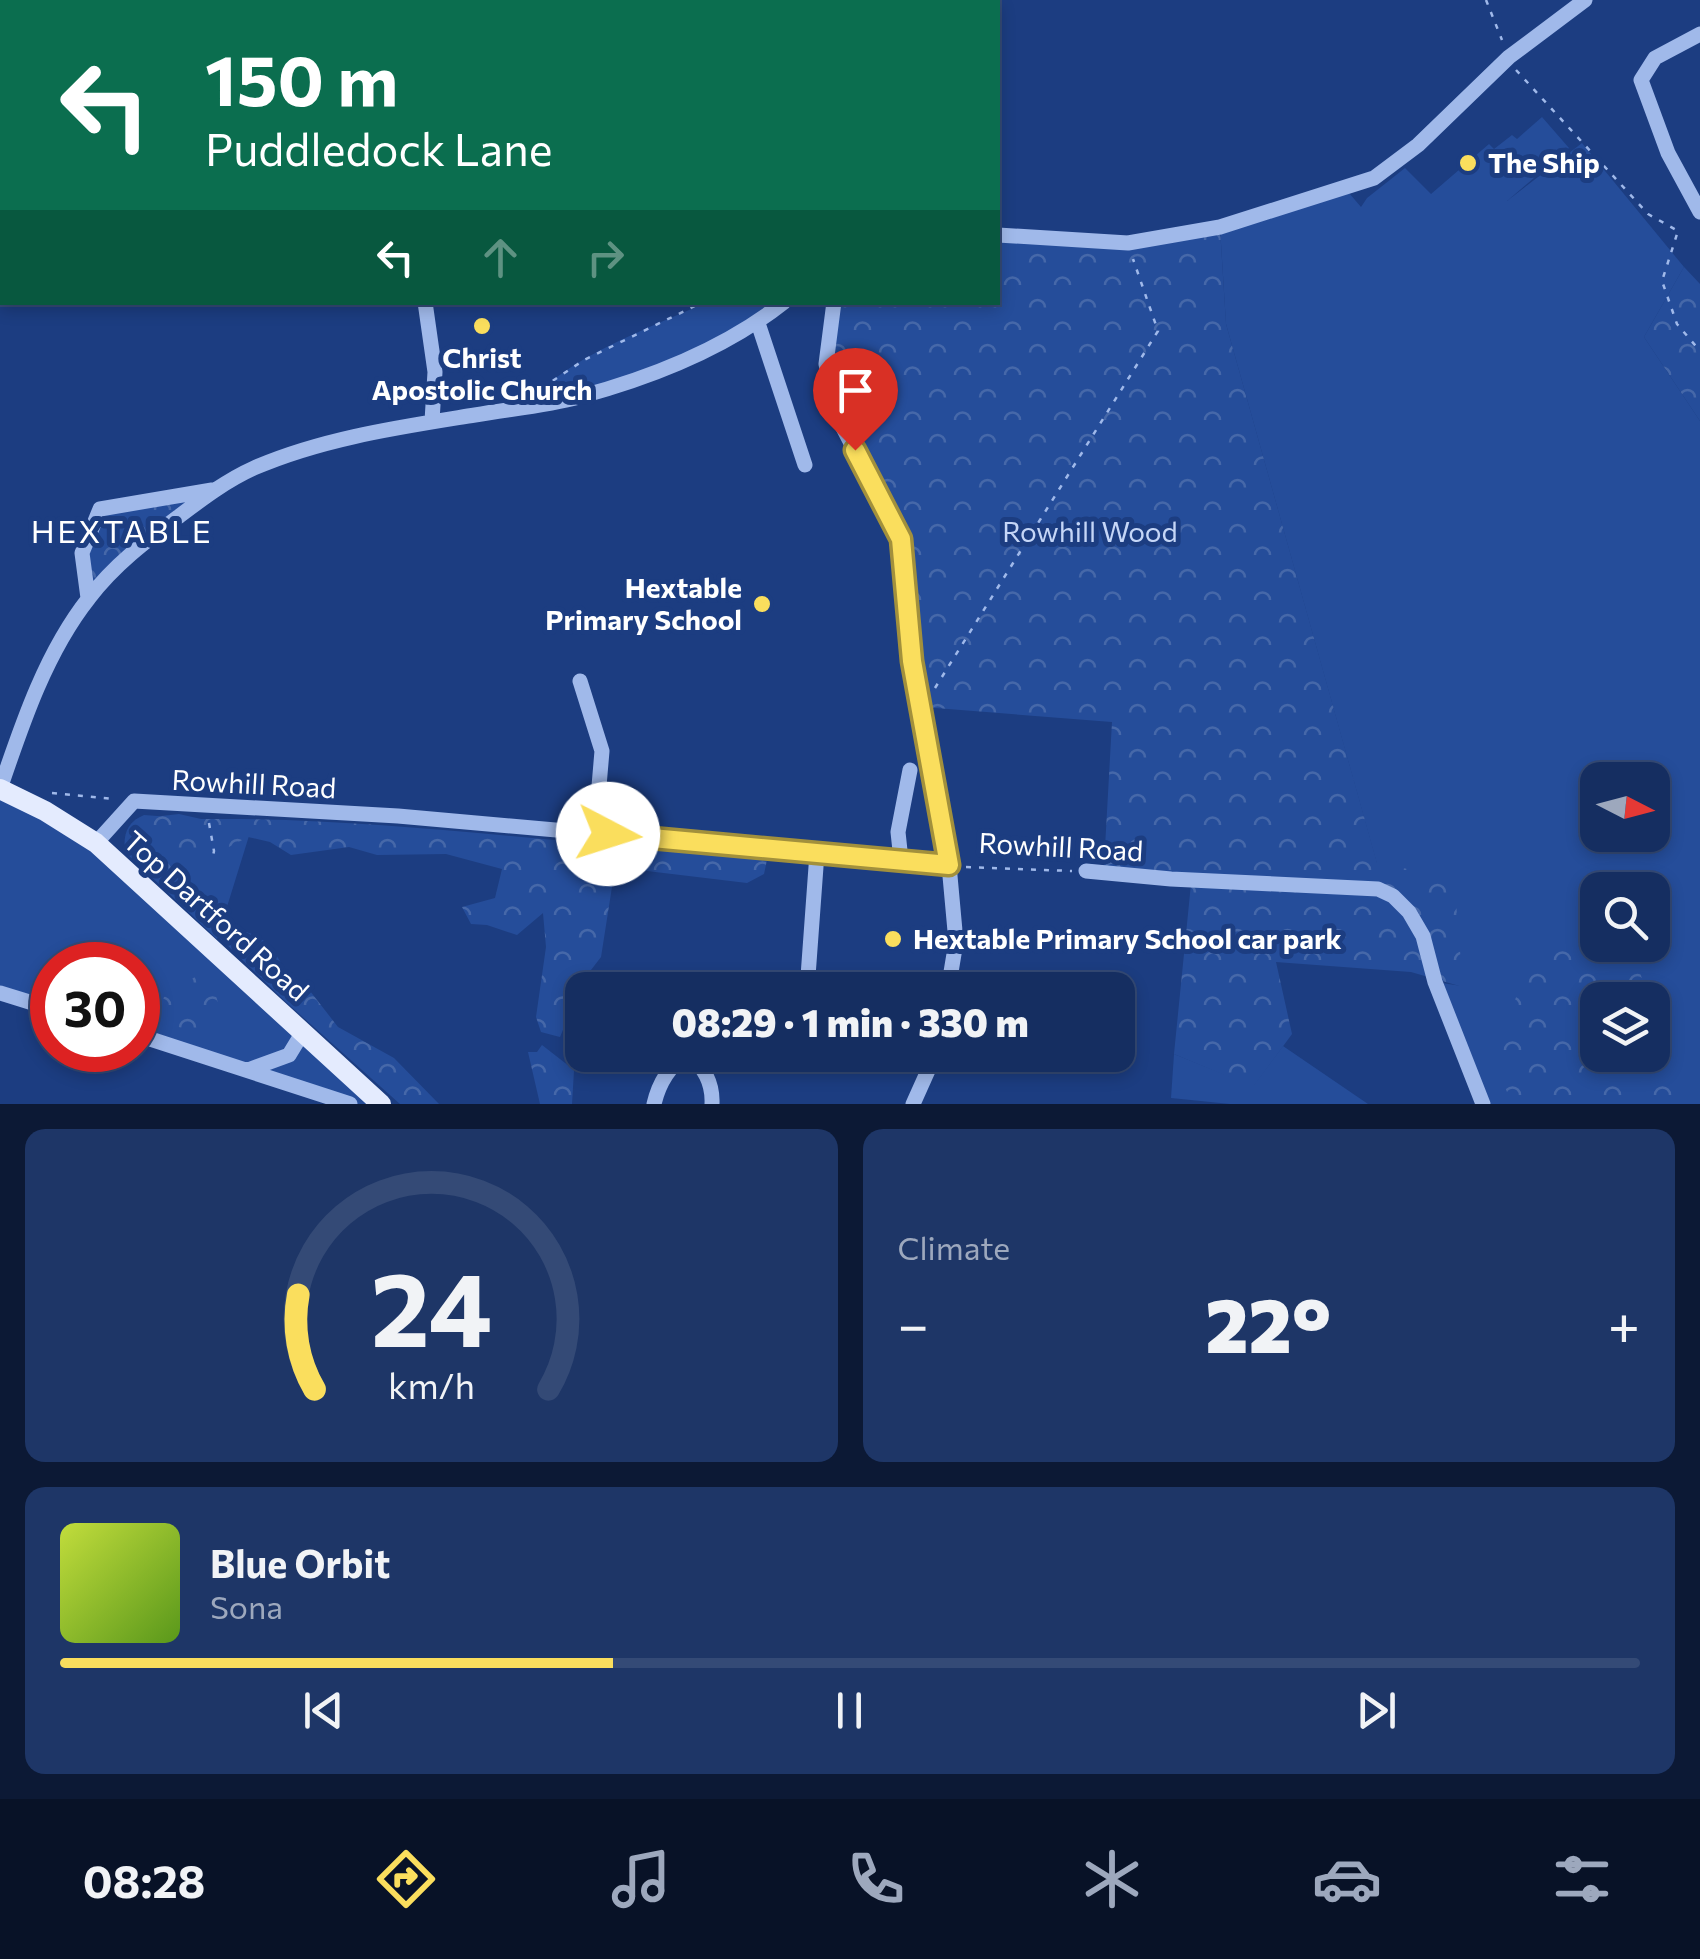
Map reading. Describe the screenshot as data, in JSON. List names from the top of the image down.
{
  "streets": {
    "main road": ["Top Dartford Road"],
    "street": ["Rowhill Road"]
  },
  "crossings": [
    ["Rowhill Road", "Top Dartford Road"]
  ],
  "districts": ["HEXTABLE"],
  "parks": ["Rowhill Wood"],
  "places": [
    "The Ship",
    "Christ Apostolic Church",
    "Hextable Primary School",
    "Hextable Primary School car park"
  ],
  "north": "right",
  "page": {
    "turn": ["150 m", "Puddledock Lane"],
    "limit": "30",
    "trip": "08:29 · 1 min · 330 m",
    "tile": "Climate",
    "heat": ["−", "22°", "+"],
    "song": ["Blue Orbit", "Sona"],
    "tabs": "08:28",
    "gauge": ["24", "km/h"]
  }
}
